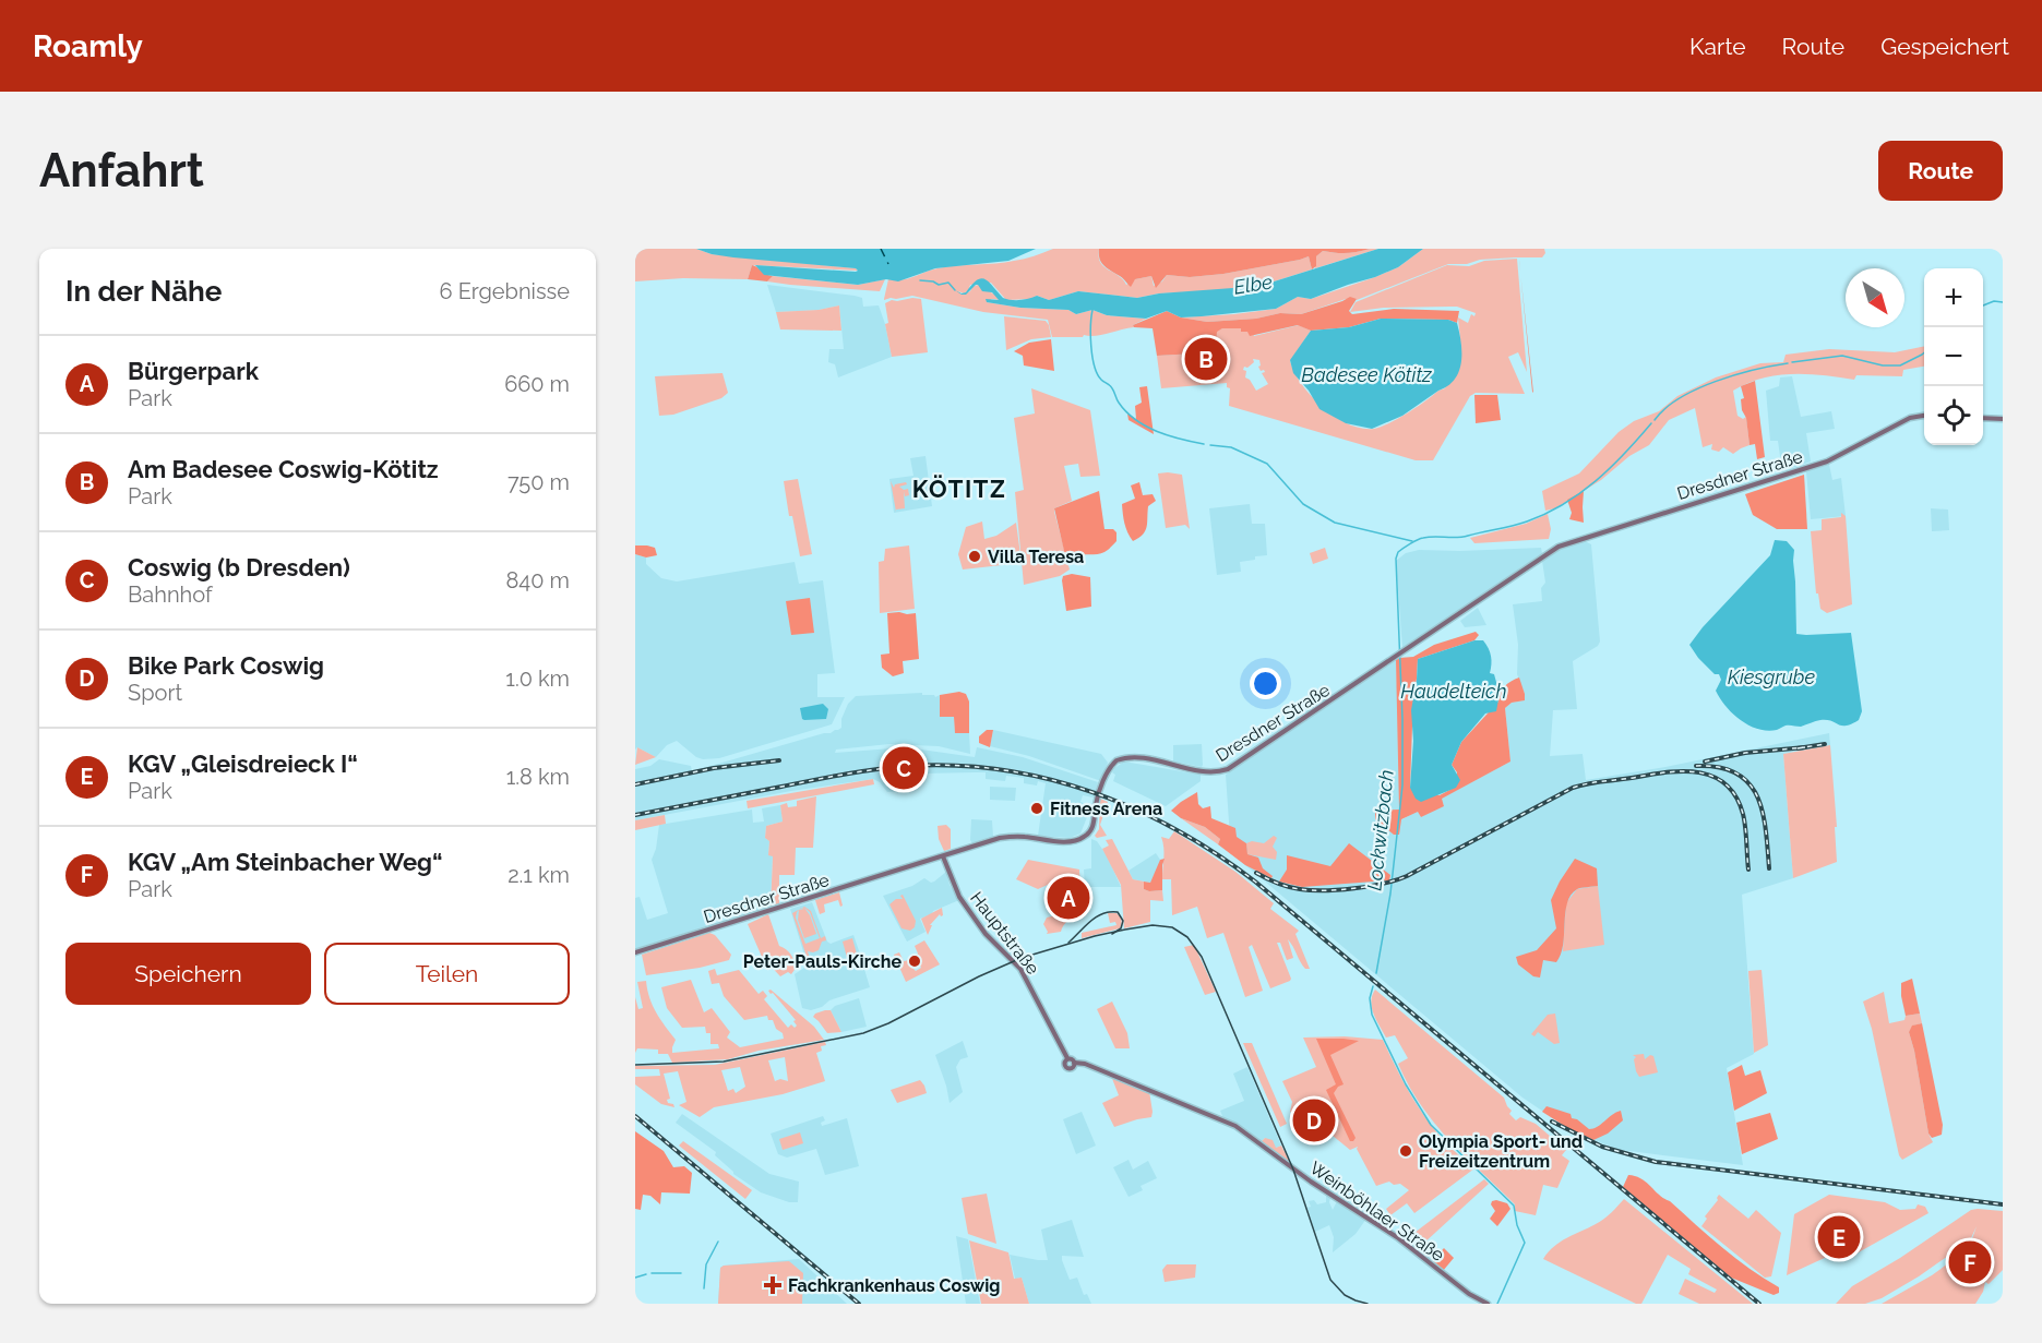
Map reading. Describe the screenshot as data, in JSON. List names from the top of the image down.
{
  "streets": {
    "main road": ["Dresdner Straße", "Hauptstraße", "Weinböhlaer Straße"]
  },
  "crossings": [
    ["Dresdner Straße", "Hauptstraße"],
    ["Hauptstraße", "Weinböhlaer Straße"]
  ],
  "districts": ["KÖTITZ"],
  "water": [
    "Elbe",
    "Badesee Kötitz",
    "Kiesgrube",
    "Haudelteich",
    "Lockwitzbach"
  ],
  "places": {
    "other": [
      "Villa Teresa",
      "Fitness Arena",
      "Peter-Pauls-Kirche",
      "Olympia Sport- und Freizeitzentrum"
    ],
    "health": ["Fachkrankenhaus Coswig"]
  },
  "north": "bottom right",
  "page": {
    "header": "Roamly",
    "nav": ["Karte", "Route", "Gespeichert"],
    "buttons": [
      "Route",
      ["Speichern", "Teilen"]
    ],
    "title": "Anfahrt",
    "heading": ["In der Nähe", "6 Ergebnisse"],
    "map_buttons": ["+", "−"],
    "list": [
      {
        "mark": "A",
        "name": "Bürgerpark",
        "note": "Park",
        "value": "660 m"
      },
      {
        "mark": "B",
        "name": "Am Badesee Coswig-Kötitz",
        "note": "Park",
        "value": "750 m"
      },
      {
        "mark": "C",
        "name": "Coswig (b Dresden)",
        "note": "Bahnhof",
        "value": "840 m"
      },
      {
        "mark": "D",
        "name": "Bike Park Coswig",
        "note": "Sport",
        "value": "1.0 km"
      },
      {
        "mark": "E",
        "name": "KGV „Gleisdreieck I“",
        "note": "Park",
        "value": "1.8 km"
      },
      {
        "mark": "F",
        "name": "KGV „Am Steinbacher Weg“",
        "note": "Park",
        "value": "2.1 km"
      }
    ],
    "pins": [
      "B",
      "C",
      "A",
      "D",
      "E",
      "F"
    ]
  }
}
